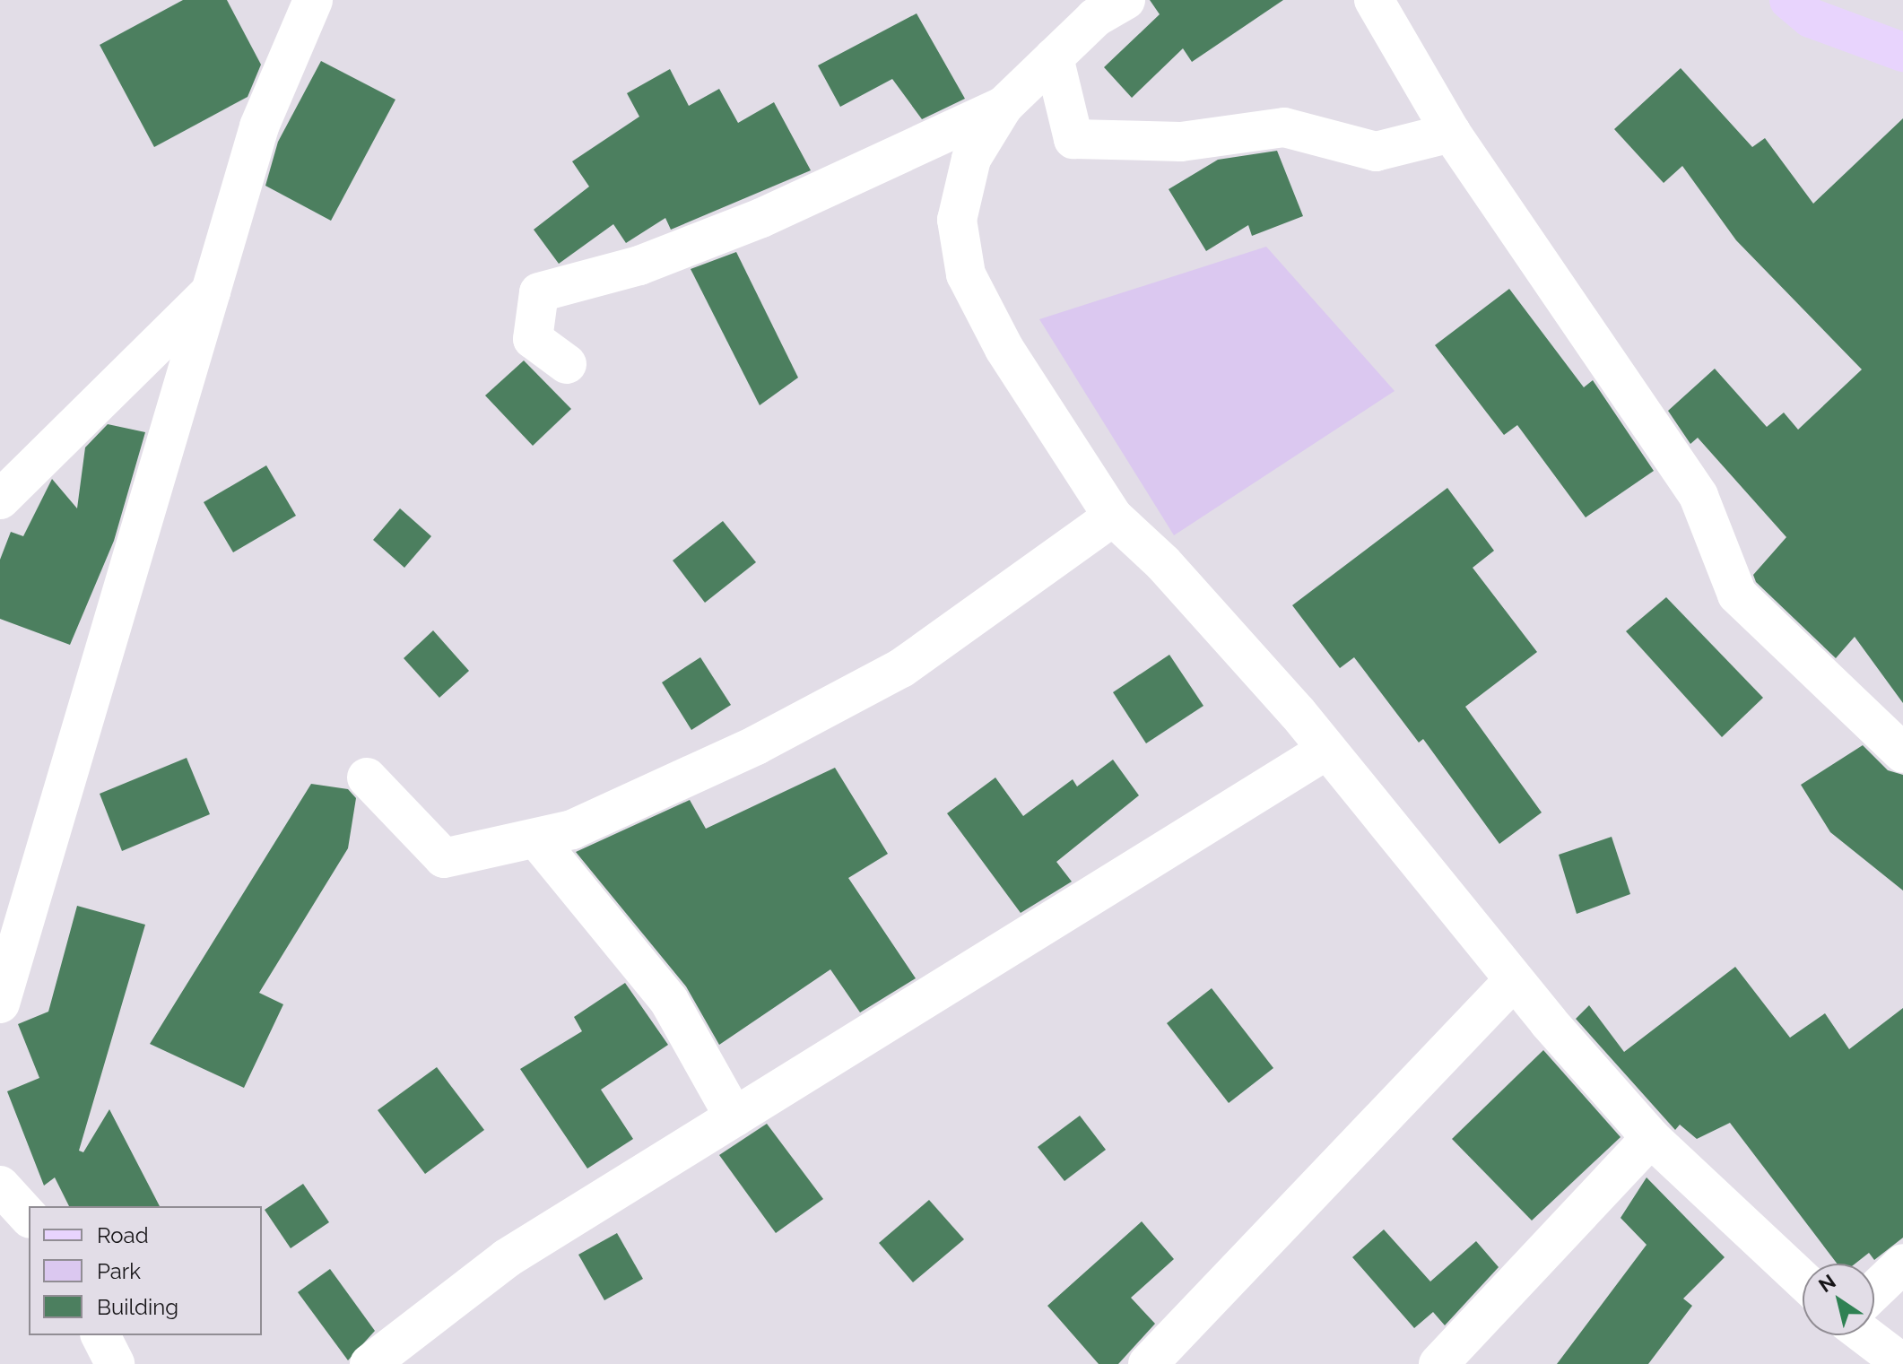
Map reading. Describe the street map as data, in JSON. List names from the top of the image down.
{
  "legend": ["Road", "Park", "Building"],
  "north": "top left"
}
